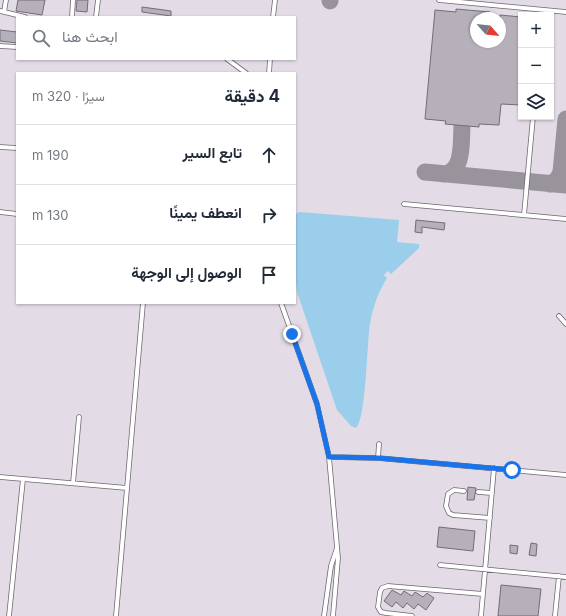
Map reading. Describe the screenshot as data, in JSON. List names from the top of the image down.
{
  "north": "bottom right",
  "page": {
    "map_buttons": ["+", "−"],
    "search": "ابحث هنا",
    "heading": ["4 دقيقة", "سيرًا · 320 m"],
    "list": [
      ["تابع السير", "190 m"],
      ["انعطف يمينًا", "130 m"],
      "الوصول إلى الوجهة"
    ]
  }
}
